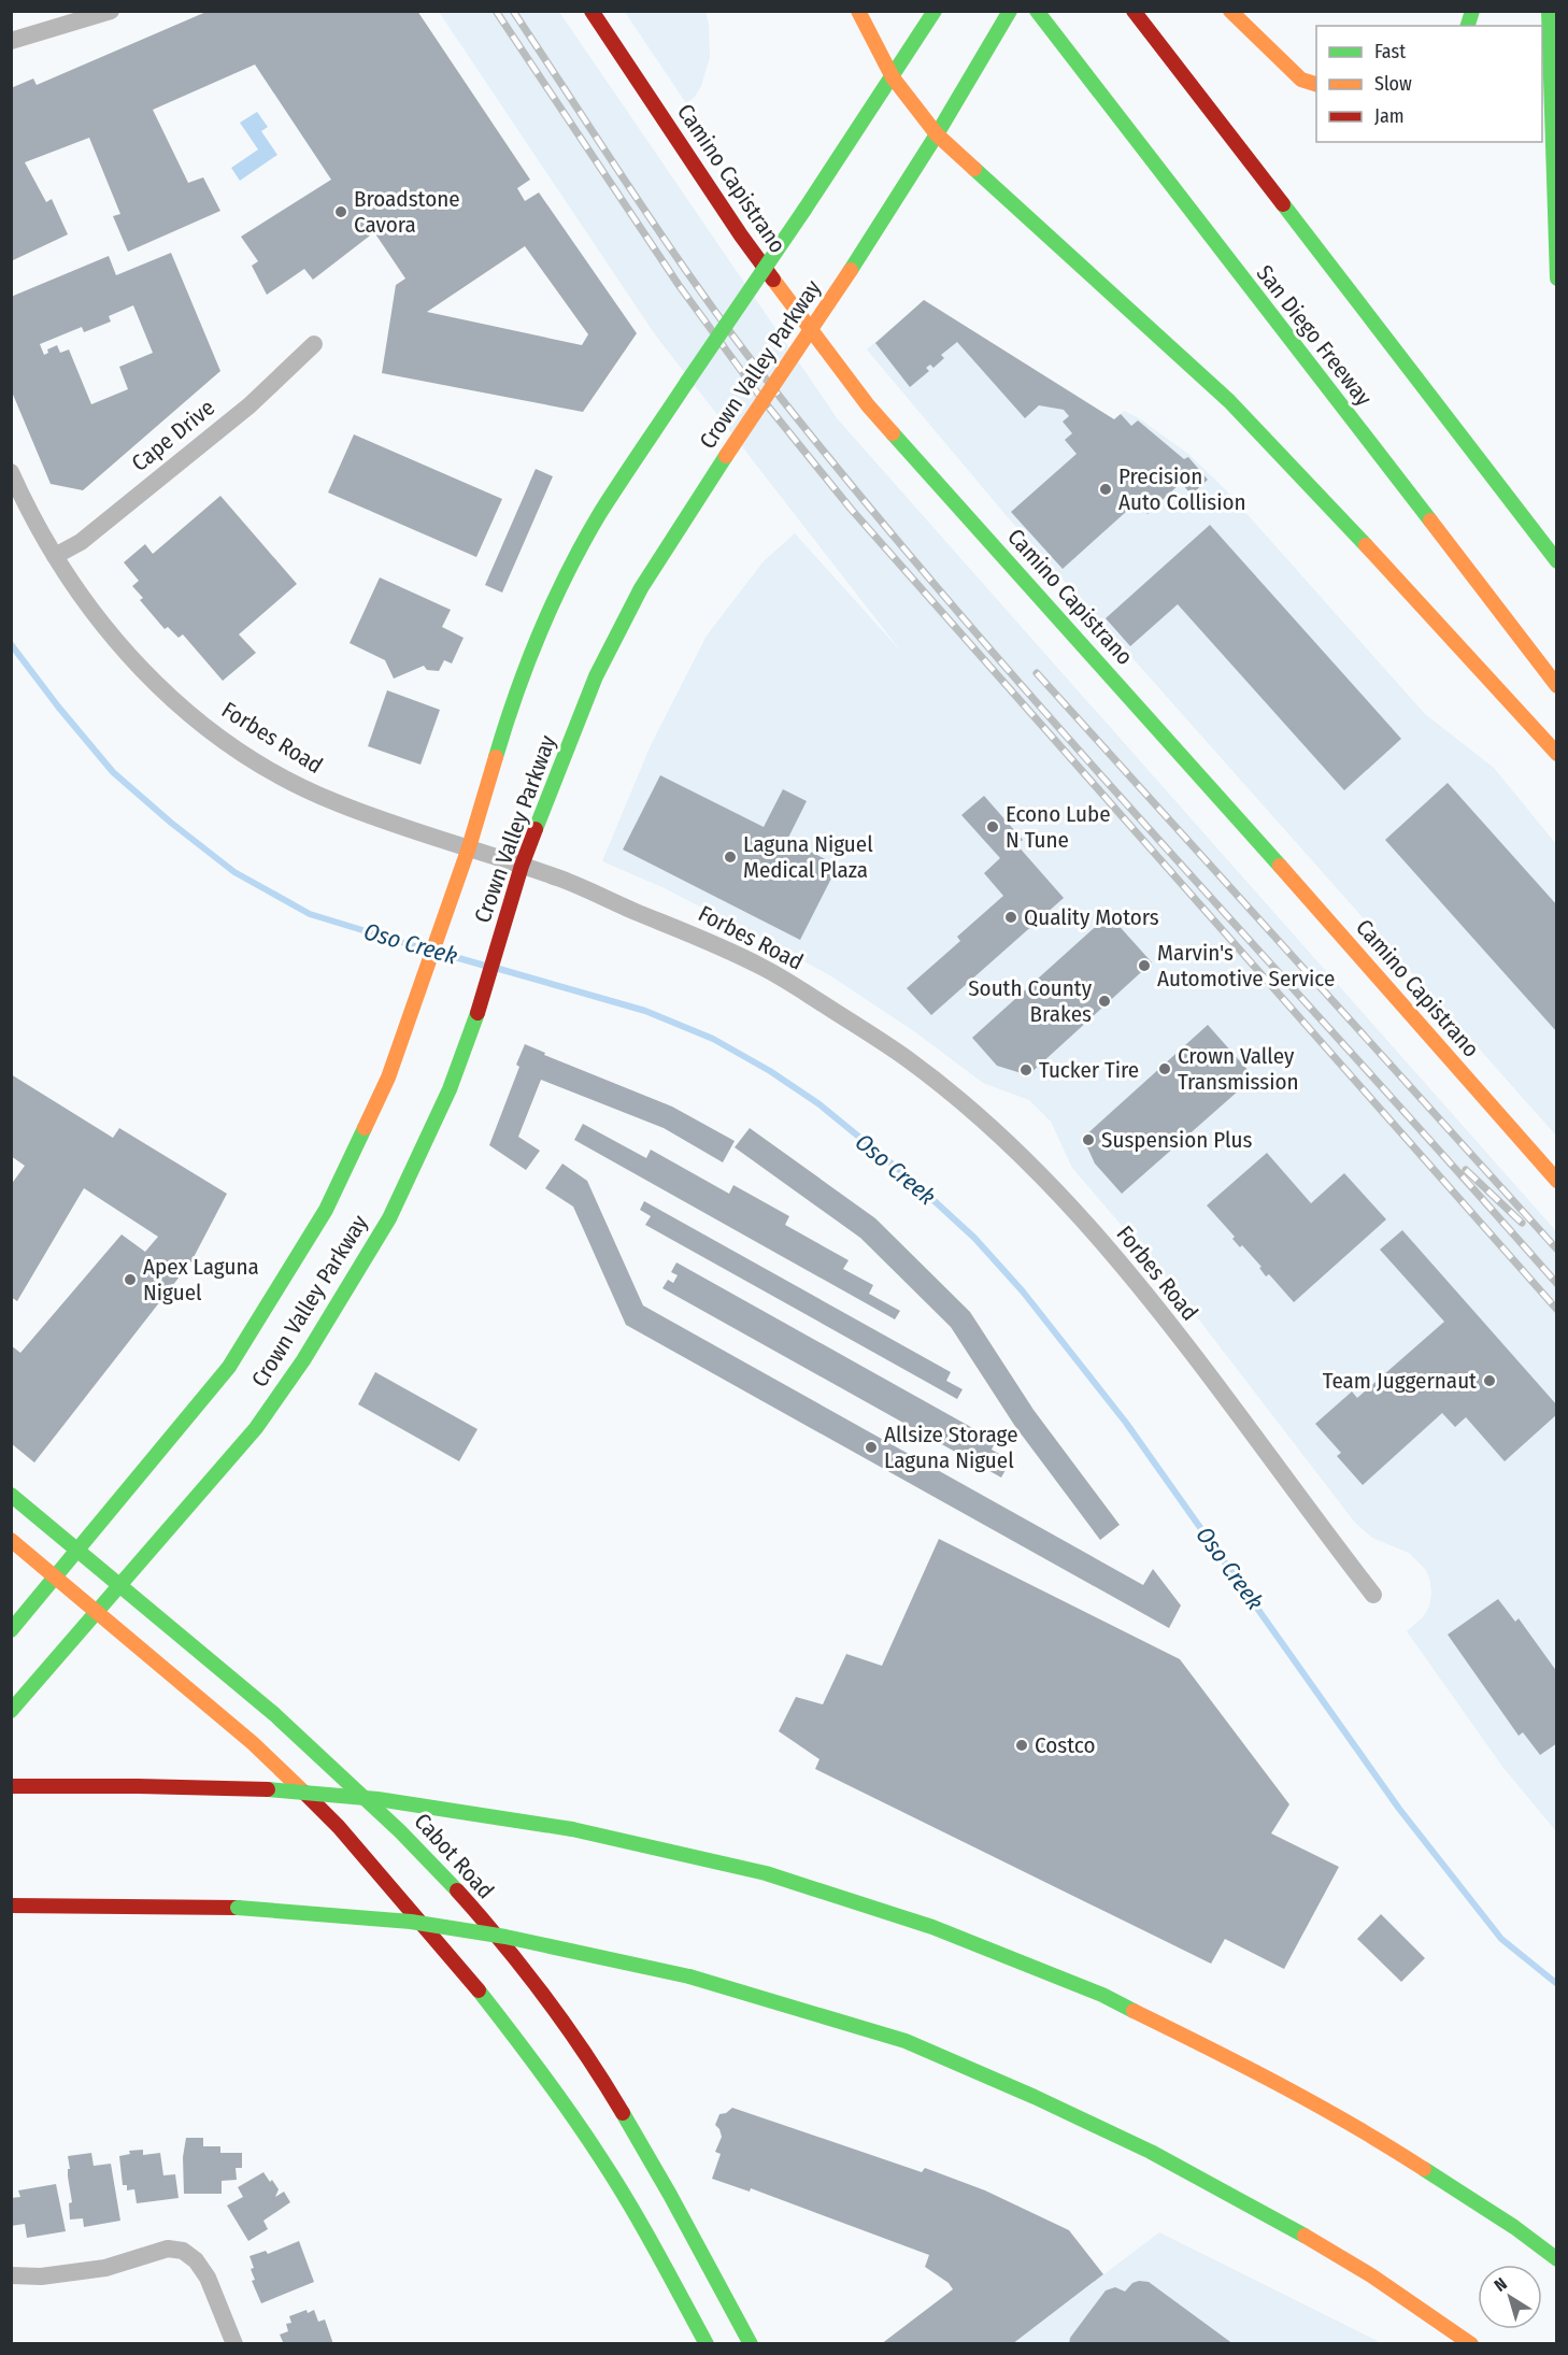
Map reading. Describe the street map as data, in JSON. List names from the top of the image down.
{
  "streets": {
    "main road": [
      "Camino Capistrano",
      "San Diego Freeway",
      "Crown Valley Parkway",
      "Cabot Road"
    ],
    "street": ["Cape Drive", "Forbes Road"]
  },
  "crossings": [
    ["Crown Valley Parkway", "Forbes Road"],
    ["Crown Valley Parkway", "Cabot Road"],
    ["Cape Drive", "Forbes Road"]
  ],
  "water": ["Oso Creek"],
  "places": [
    "Broadstone Cavora",
    "Precision Auto Collision",
    "Econo Lube N Tune",
    "Laguna Niguel Medical Plaza",
    "Quality Motors",
    "Marvin's Automotive Service",
    "South County Brakes",
    "Crown Valley Transmission",
    "Tucker Tire",
    "Suspension Plus",
    "Apex Laguna Niguel",
    "Team Juggernaut",
    "Allsize Storage Laguna Niguel",
    "Costco"
  ],
  "legend": ["Fast", "Slow", "Jam"],
  "north": "top left"
}
